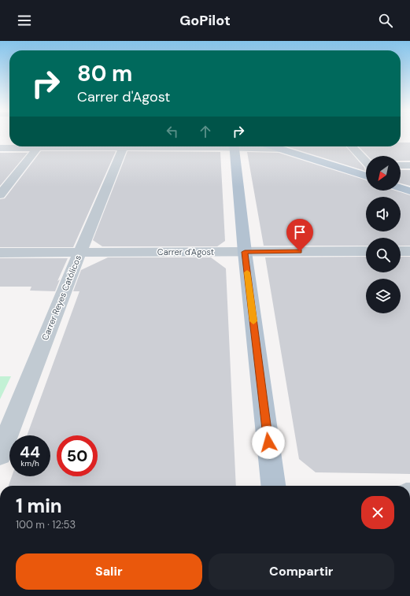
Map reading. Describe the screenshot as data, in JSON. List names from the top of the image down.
{
  "streets": {
    "street": ["Carrer d'Agost", "Carrer Reyes Católicos"]
  },
  "crossings": [
    ["Carrer d'Agost", "Carrer Reyes Católicos"]
  ],
  "north": "bottom left",
  "page": {
    "header": "GoPilot",
    "turn": ["80 m", "Carrer d'Agost"],
    "speed": "44 km/h",
    "limit": "50",
    "heading": ["1 min", "100 m · 12:53"],
    "buttons": ["Salir", "Compartir"]
  }
}
